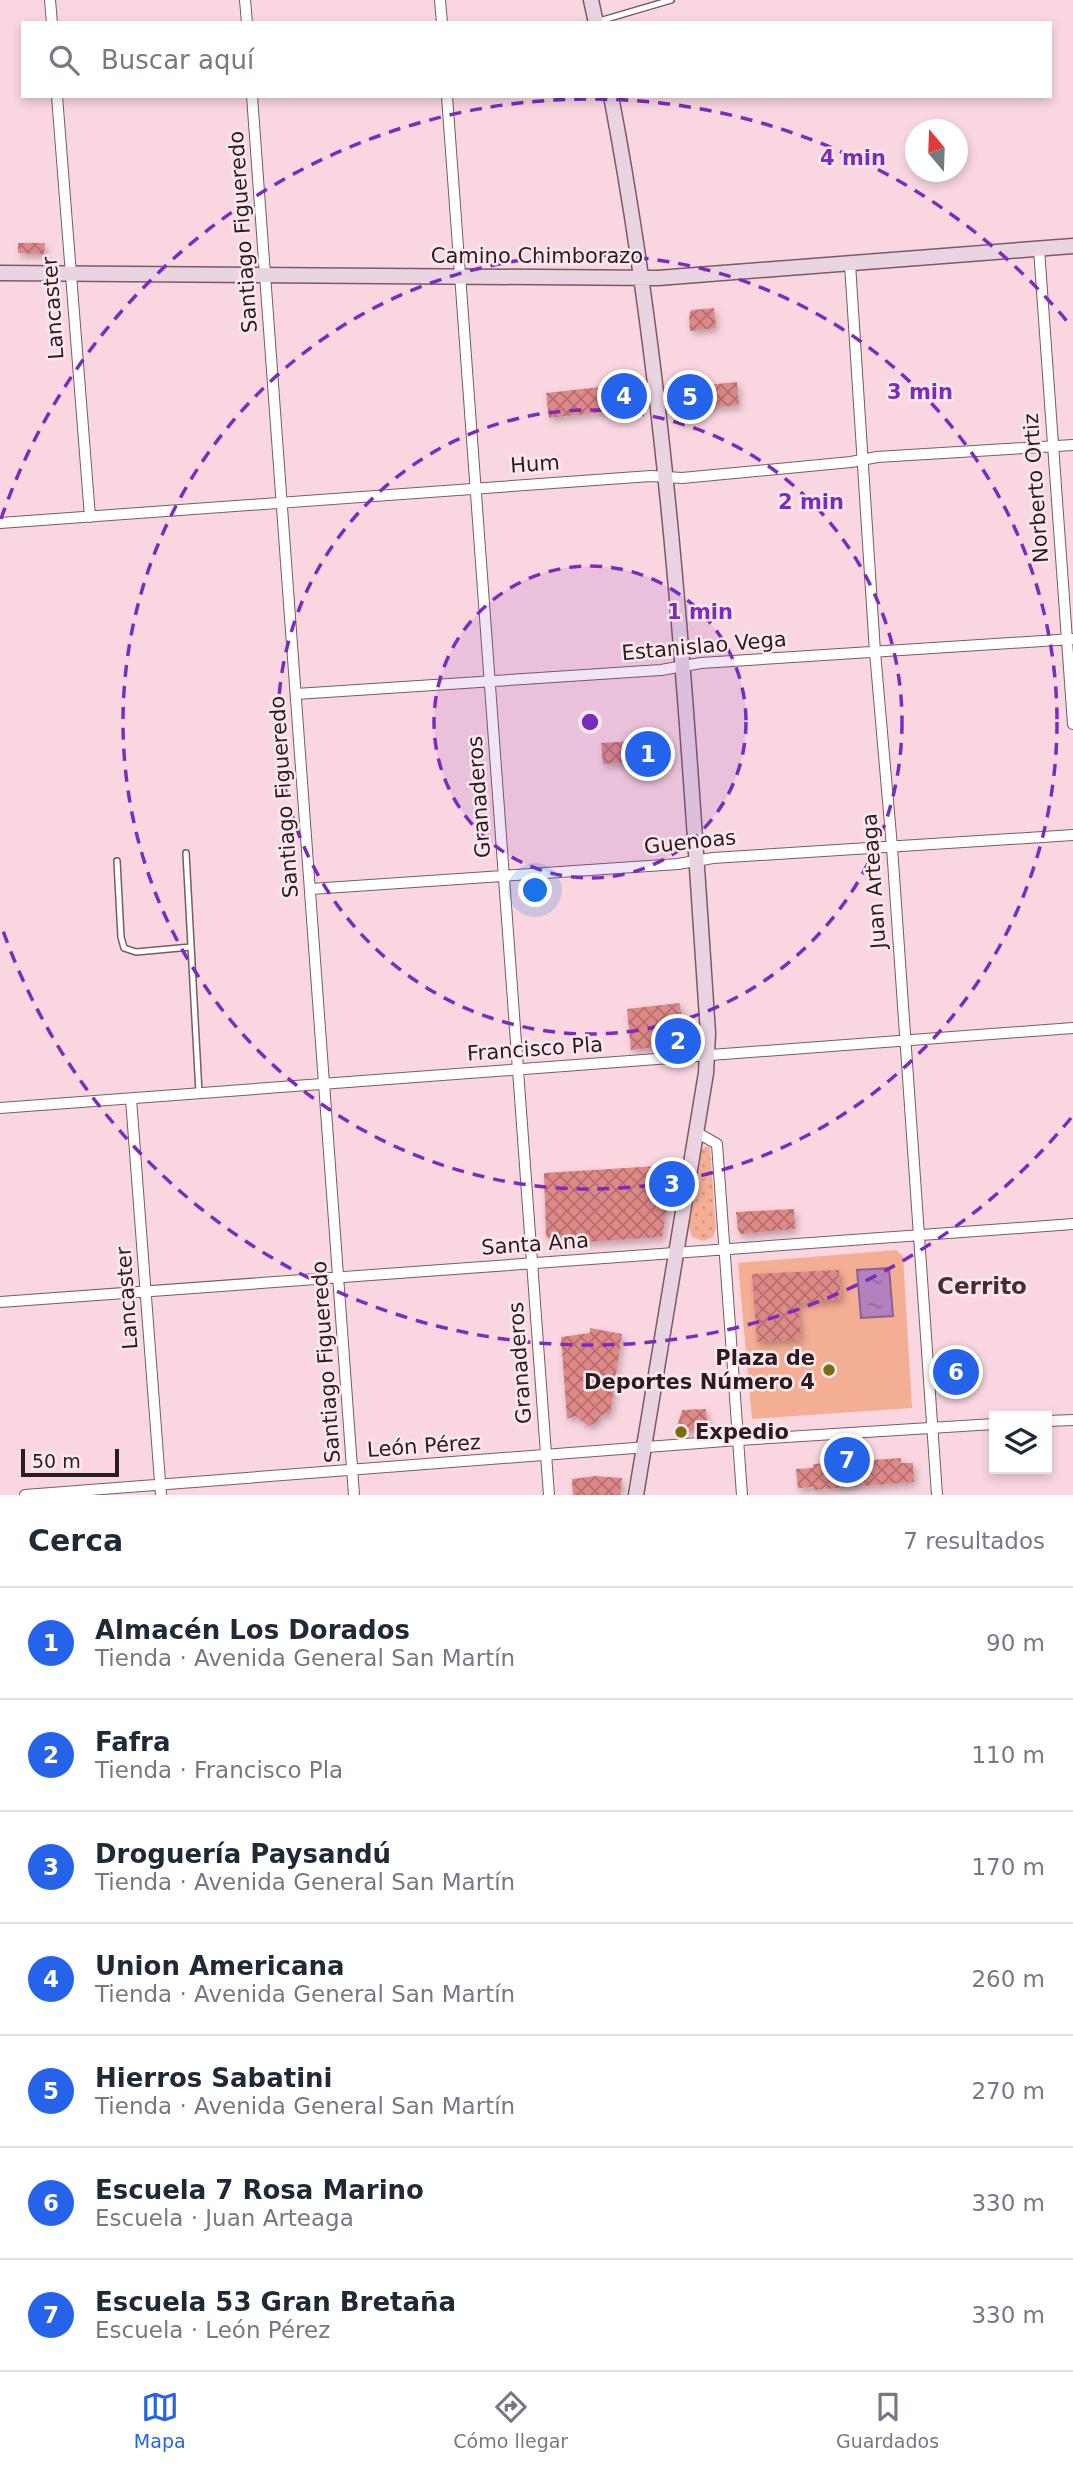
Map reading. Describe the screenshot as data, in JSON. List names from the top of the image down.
{
  "streets": {
    "main road": ["Camino Chimborazo"],
    "street": [
      "Santiago Figueredo",
      "Lancaster",
      "Hum",
      "Norberto Ortiz",
      "Estanislao Vega",
      "Granaderos",
      "Guenoas",
      "Juan Arteaga",
      "Francisco Pla",
      "Santa Ana",
      "León Pérez"
    ]
  },
  "crossings": [
    ["Santiago Figueredo", "Camino Chimborazo"],
    ["Santiago Figueredo", "Hum"],
    ["Santiago Figueredo", "Estanislao Vega"],
    ["Santiago Figueredo", "Guenoas"],
    ["Santiago Figueredo", "Francisco Pla"],
    ["Santiago Figueredo", "Santa Ana"],
    ["Santiago Figueredo", "León Pérez"],
    ["Camino Chimborazo", "Lancaster"],
    ["Camino Chimborazo", "Norberto Ortiz"],
    ["Camino Chimborazo", "Granaderos"],
    ["Camino Chimborazo", "Juan Arteaga"],
    ["Lancaster", "Hum"],
    ["Lancaster", "Francisco Pla"],
    ["Lancaster", "Santa Ana"],
    ["Lancaster", "León Pérez"],
    ["Hum", "Norberto Ortiz"],
    ["Hum", "Granaderos"],
    ["Hum", "Juan Arteaga"],
    ["Norberto Ortiz", "Estanislao Vega"],
    ["Estanislao Vega", "Granaderos"],
    ["Estanislao Vega", "Juan Arteaga"],
    ["Granaderos", "Guenoas"],
    ["Granaderos", "Francisco Pla"],
    ["Granaderos", "Santa Ana"],
    ["Granaderos", "León Pérez"],
    ["Guenoas", "Juan Arteaga"],
    ["Juan Arteaga", "Francisco Pla"],
    ["Juan Arteaga", "Santa Ana"],
    ["Juan Arteaga", "León Pérez"]
  ],
  "districts": ["Cerrito"],
  "places": ["Plaza de Deportes Número 4", "Expedio"],
  "scale_bar": "50 m",
  "north": "top",
  "page": {
    "search": "Buscar aquí",
    "pins": [
      "4",
      "5",
      "1",
      "2",
      "3",
      "6",
      "7"
    ],
    "scale": "50 m",
    "heading": ["Cerca", "7 resultados"],
    "list": [
      {
        "mark": "1",
        "name": "Almacén Los Dorados",
        "note": "Tienda · Avenida General San Martín",
        "value": "90 m"
      },
      {
        "mark": "2",
        "name": "Fafra",
        "note": "Tienda · Francisco Pla",
        "value": "110 m"
      },
      {
        "mark": "3",
        "name": "Droguería Paysandú",
        "note": "Tienda · Avenida General San Martín",
        "value": "170 m"
      },
      {
        "mark": "4",
        "name": "Union Americana",
        "note": "Tienda · Avenida General San Martín",
        "value": "260 m"
      },
      {
        "mark": "5",
        "name": "Hierros Sabatini",
        "note": "Tienda · Avenida General San Martín",
        "value": "270 m"
      },
      {
        "mark": "6",
        "name": "Escuela 7 Rosa Marino",
        "note": "Escuela · Juan Arteaga",
        "value": "330 m"
      },
      {
        "mark": "7",
        "name": "Escuela 53 Gran Bretaña",
        "note": "Escuela · León Pérez",
        "value": "330 m"
      }
    ],
    "nav": ["Mapa", "Cómo llegar", "Guardados"]
  },
  "rings": [
    "4 min",
    "3 min",
    "2 min",
    "1 min"
  ]
}
